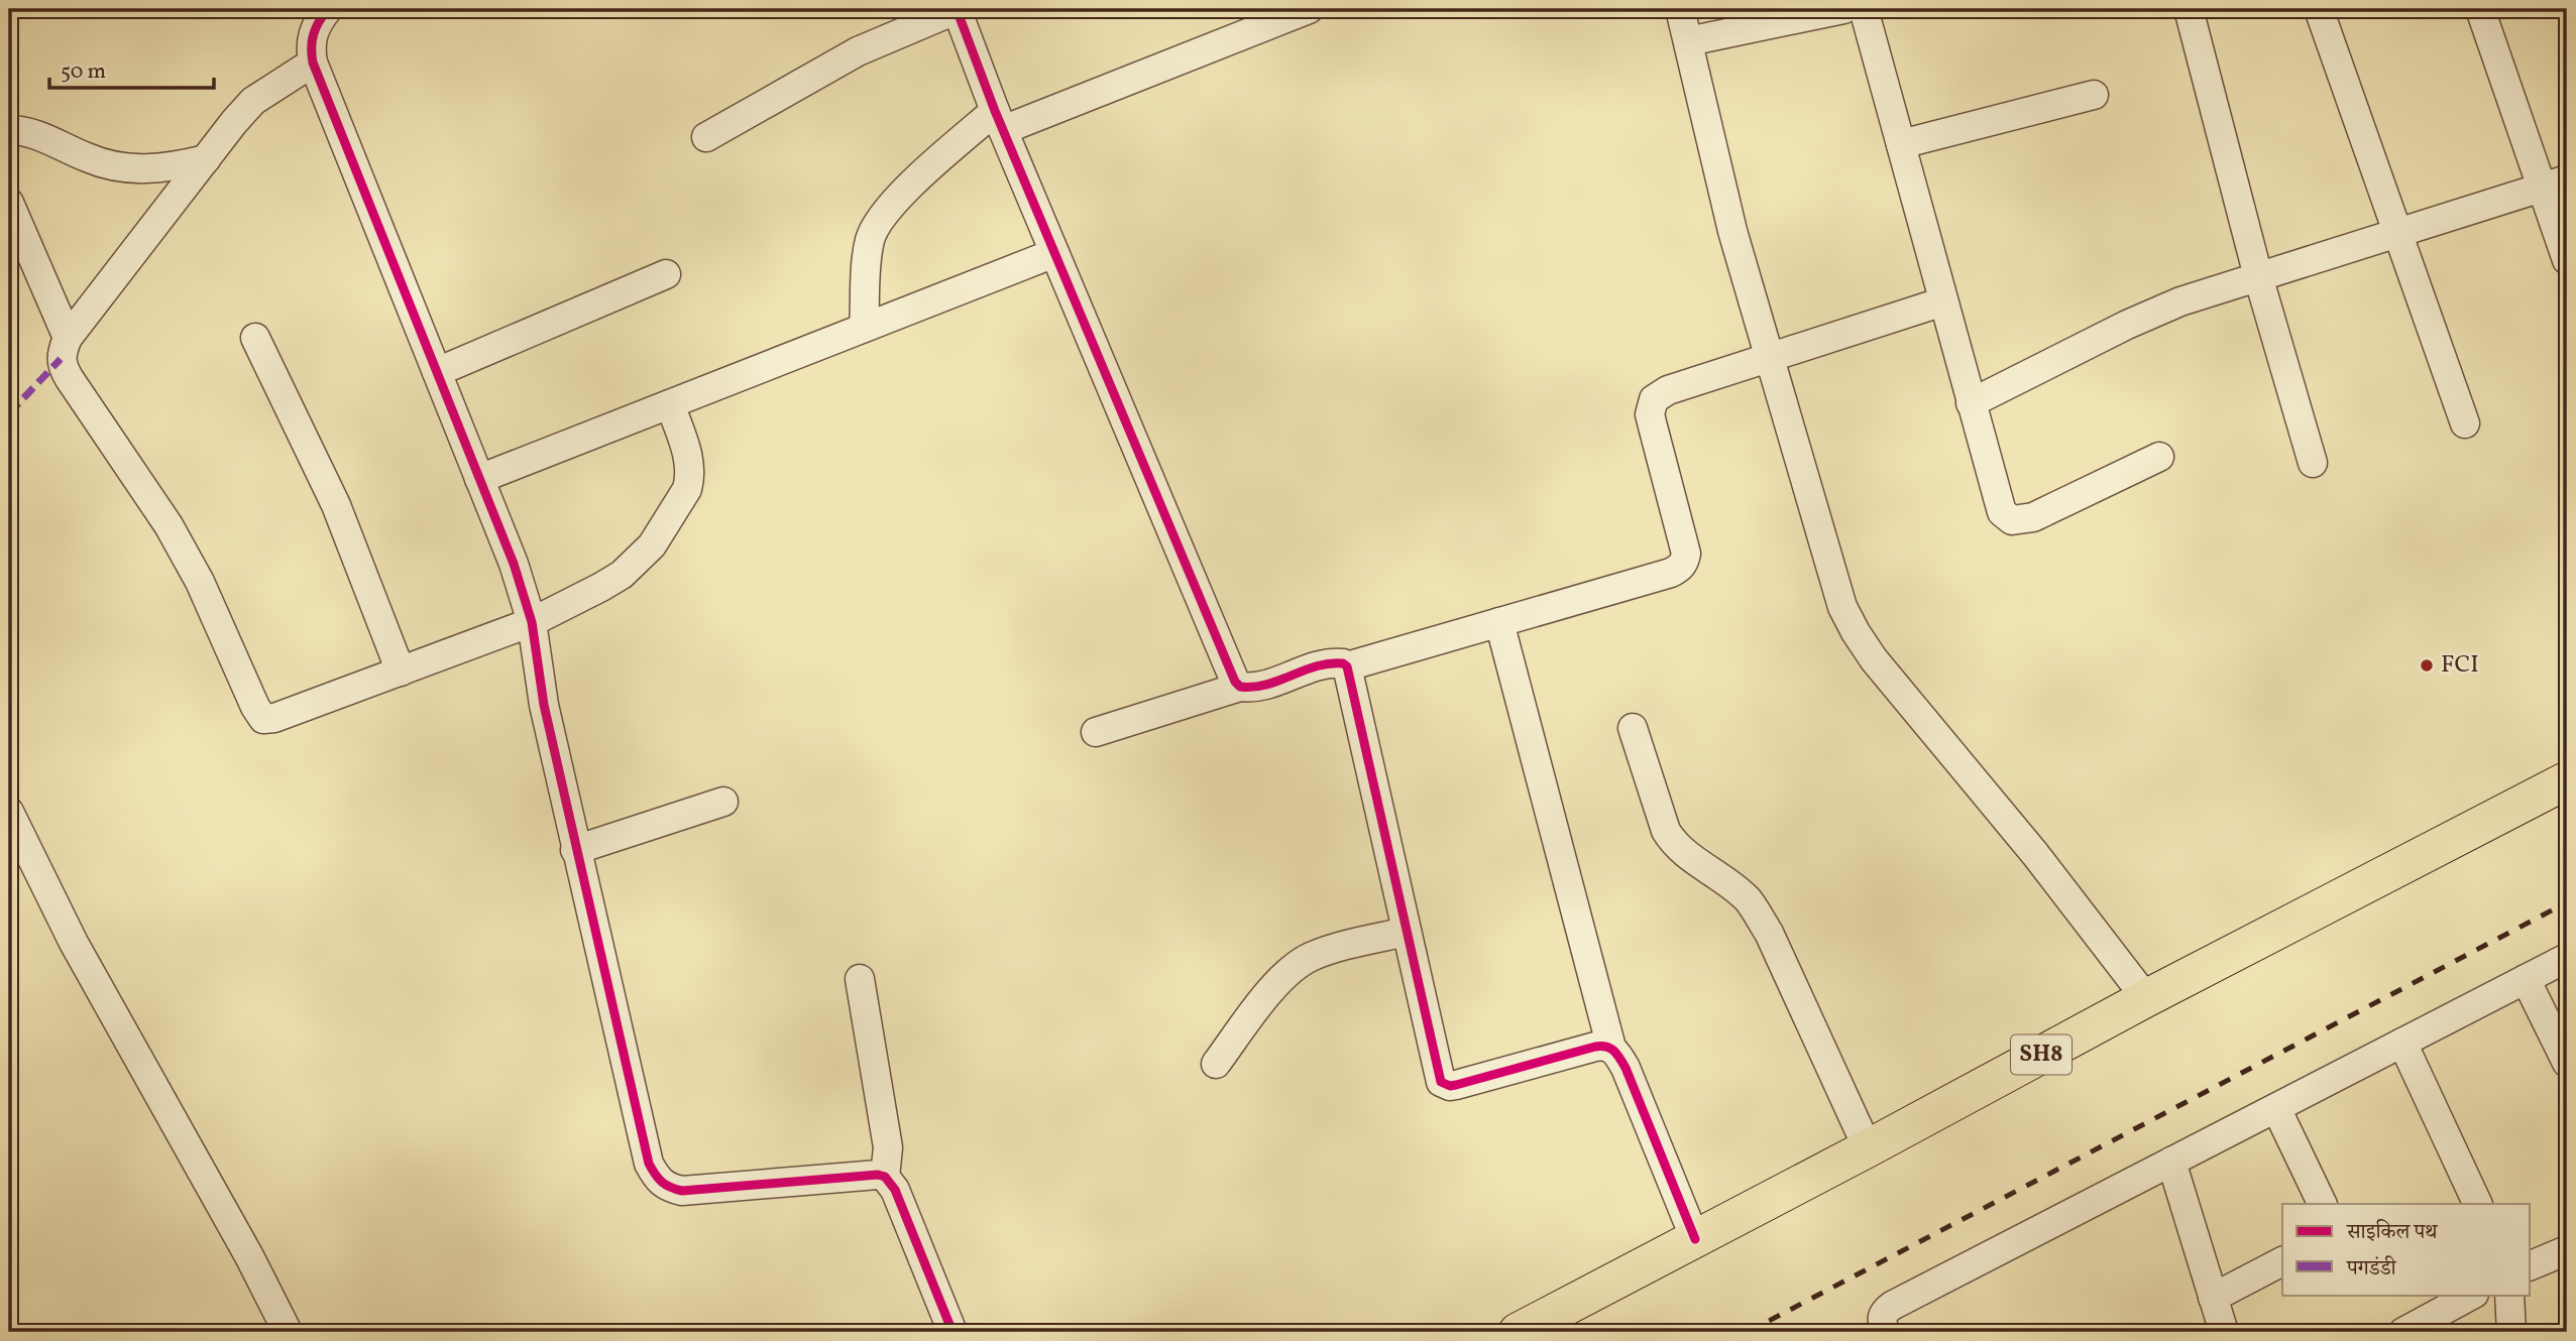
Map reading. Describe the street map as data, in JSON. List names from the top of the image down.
{
  "streets": {
    "main road": ["SH8"]
  },
  "places": ["FCI"],
  "legend": ["साइकिल पथ", "पगडंडी"],
  "scale_bar": "50 m"
}
